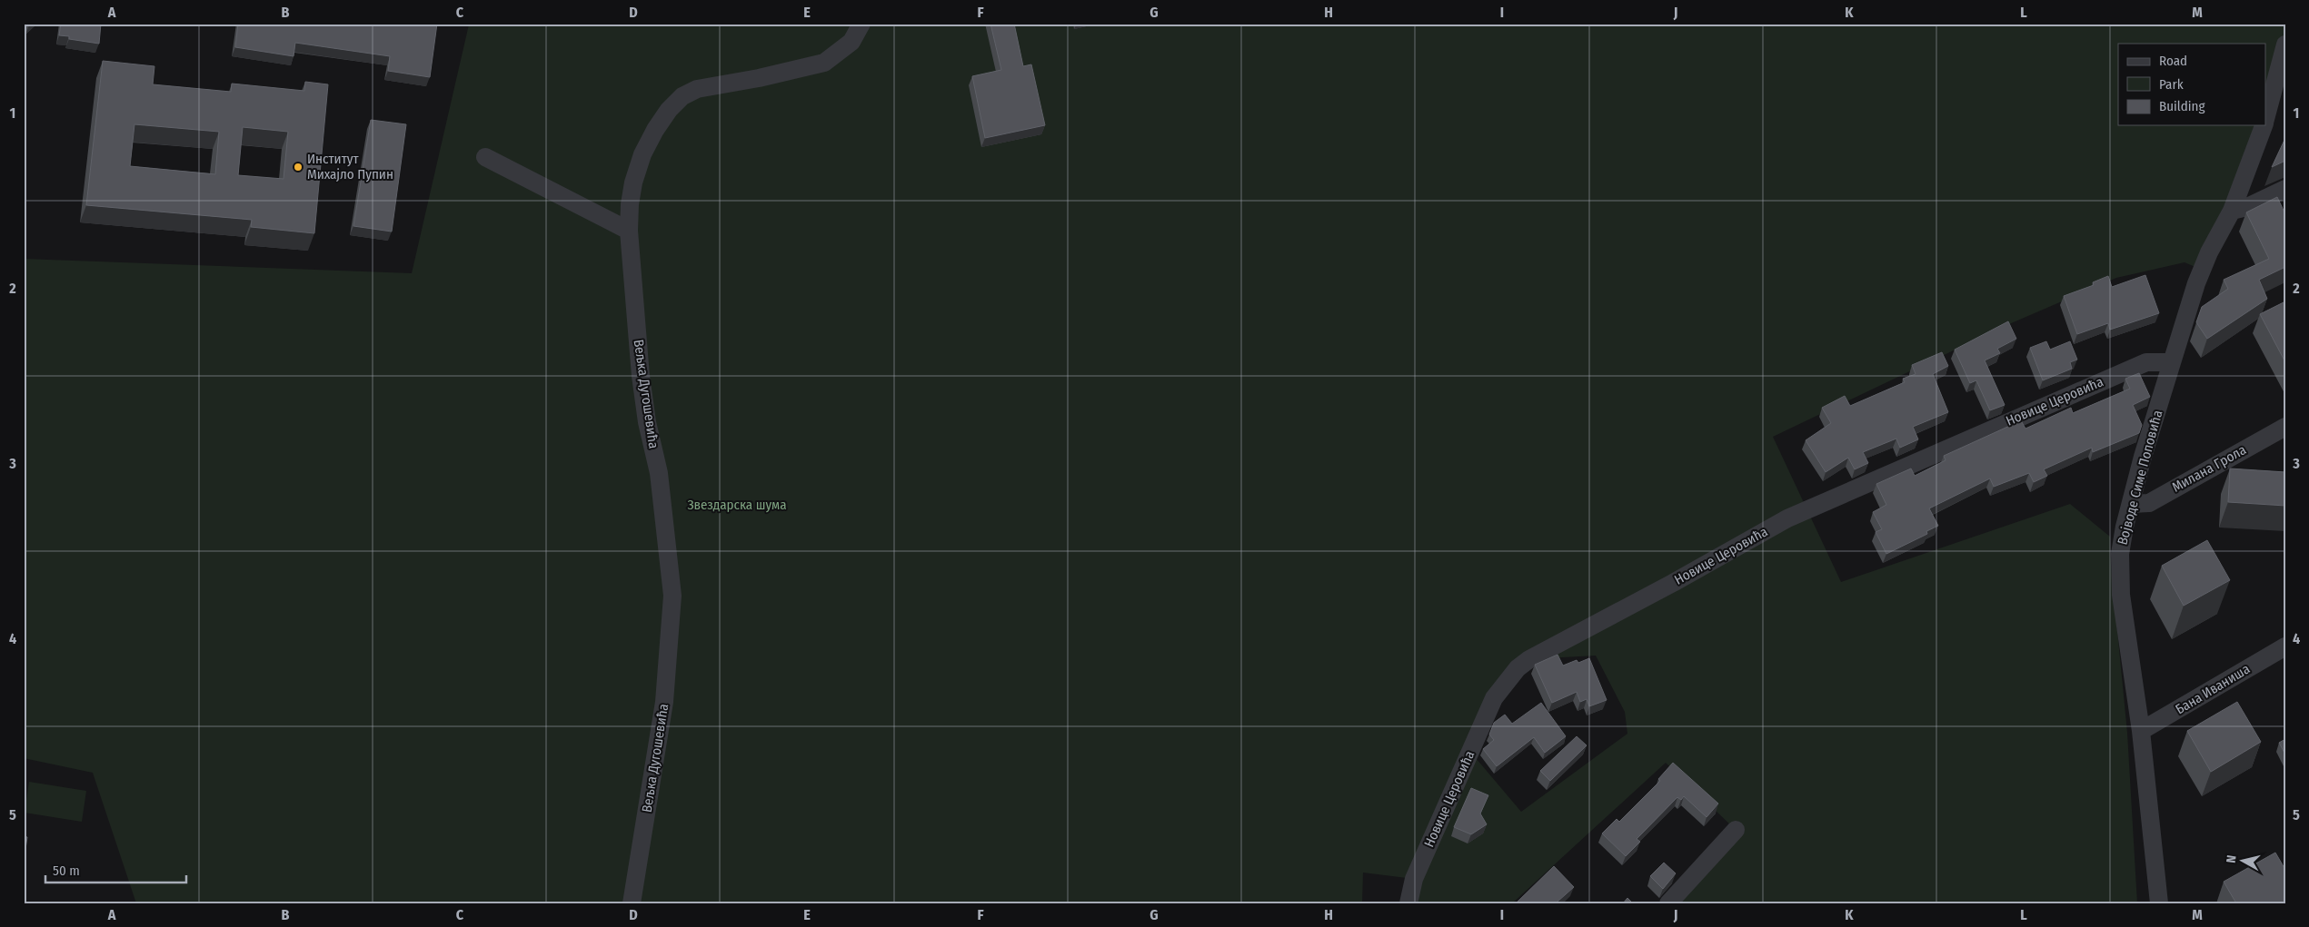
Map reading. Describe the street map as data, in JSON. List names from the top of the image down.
{
  "streets": {
    "street": [
      "Вељка Дугошевића",
      "Новице Церовића",
      "Милана Грола",
      "Војводе Симе Поповића",
      "Бана Иваниша"
    ]
  },
  "crossings": [
    ["Новице Церовића", "Војводе Симе Поповића"],
    ["Милана Грола", "Војводе Симе Поповића"],
    ["Војводе Симе Поповића", "Бана Иваниша"]
  ],
  "parks": ["Звездарска шума"],
  "places": ["Институт Михајло Пупин"],
  "legend": ["Road", "Park", "Building"],
  "scale_bar": "50 m",
  "north": "left",
  "grid": {
    "columns": [
      "A",
      "B",
      "C",
      "D",
      "E",
      "F",
      "G",
      "H",
      "I",
      "J",
      "K",
      "L",
      "M"
    ],
    "rows": [
      "1",
      "2",
      "3",
      "4",
      "5"
    ]
  }
}
